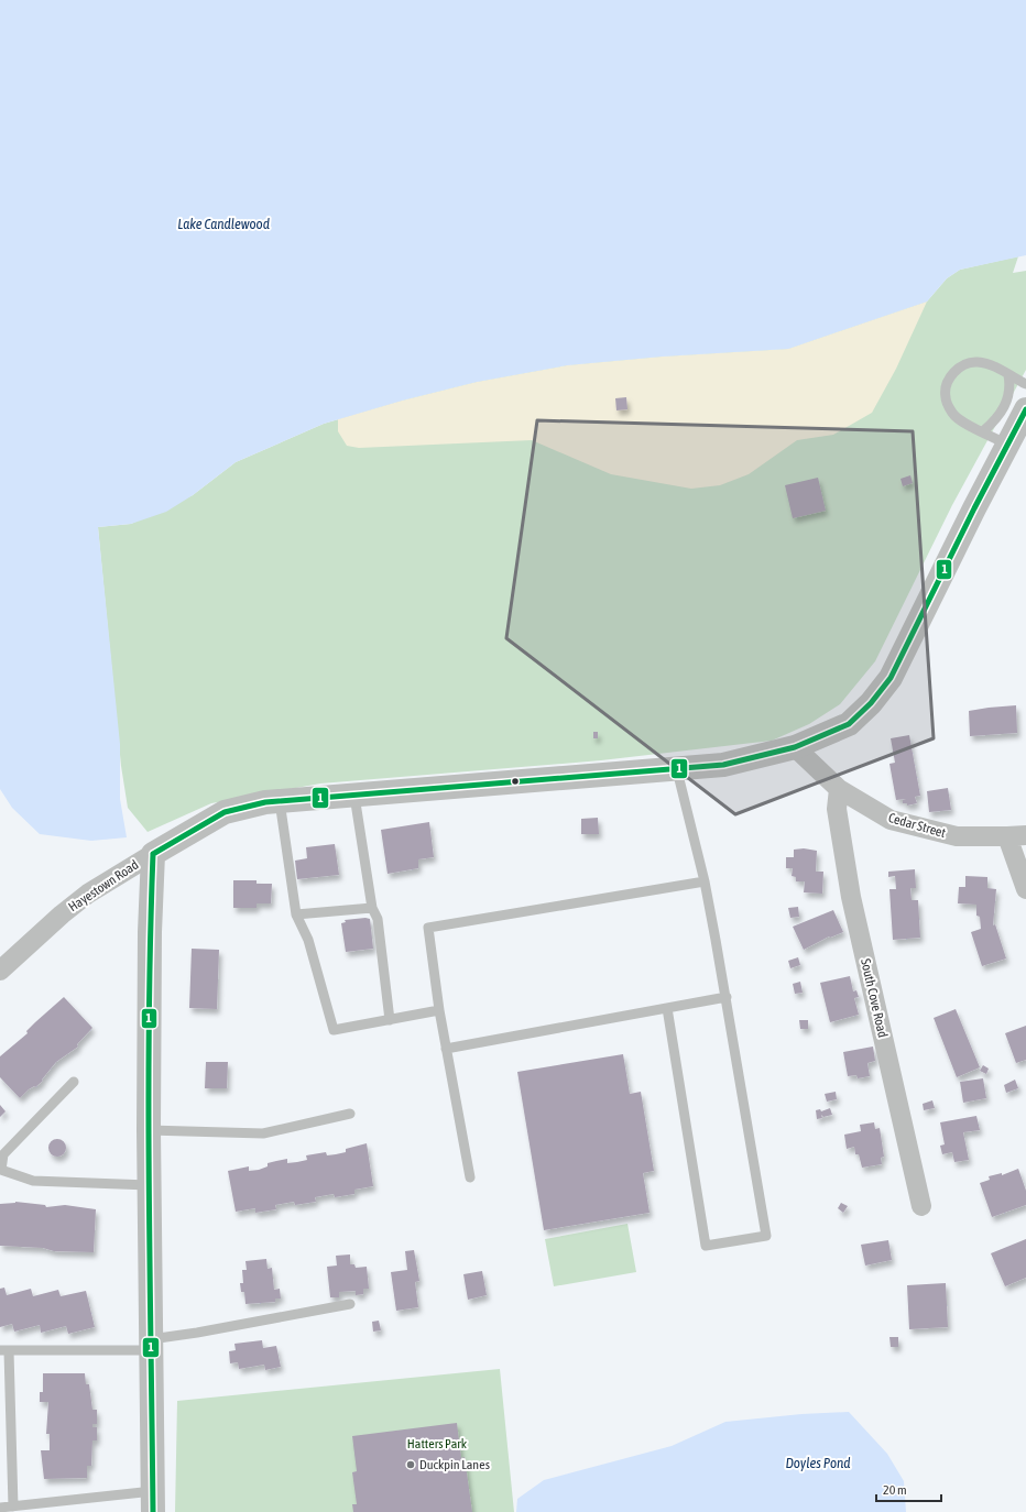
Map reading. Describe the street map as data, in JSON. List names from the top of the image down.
{
  "streets": {
    "street": ["Cedar Street", "Hayestown Road", "South Cove Road"]
  },
  "crossings": [
    ["Cedar Street", "Hayestown Road"],
    ["Cedar Street", "South Cove Road"]
  ],
  "water": ["Lake Candlewood", "Doyles Pond"],
  "parks": ["Hatters Park"],
  "places": ["Duckpin Lanes"],
  "lines": ["transit line 1"],
  "scale_bar": "20 m"
}
